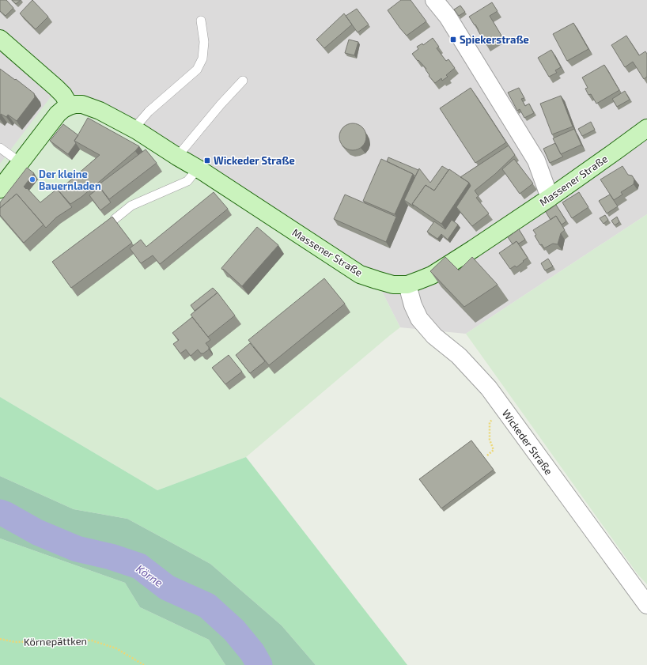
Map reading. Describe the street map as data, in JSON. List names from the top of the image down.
{
  "streets": {
    "main road": ["Massener Straße"],
    "street": ["Wickeder Straße"],
    "path": ["Körnepättken"]
  },
  "crossings": [
    ["Massener Straße", "Wickeder Straße"]
  ],
  "water": ["Körne"],
  "places": {
    "transit": ["Spiekerstraße", "Wickeder Straße"],
    "other": ["Der kleine Bauernladen"]
  }
}
